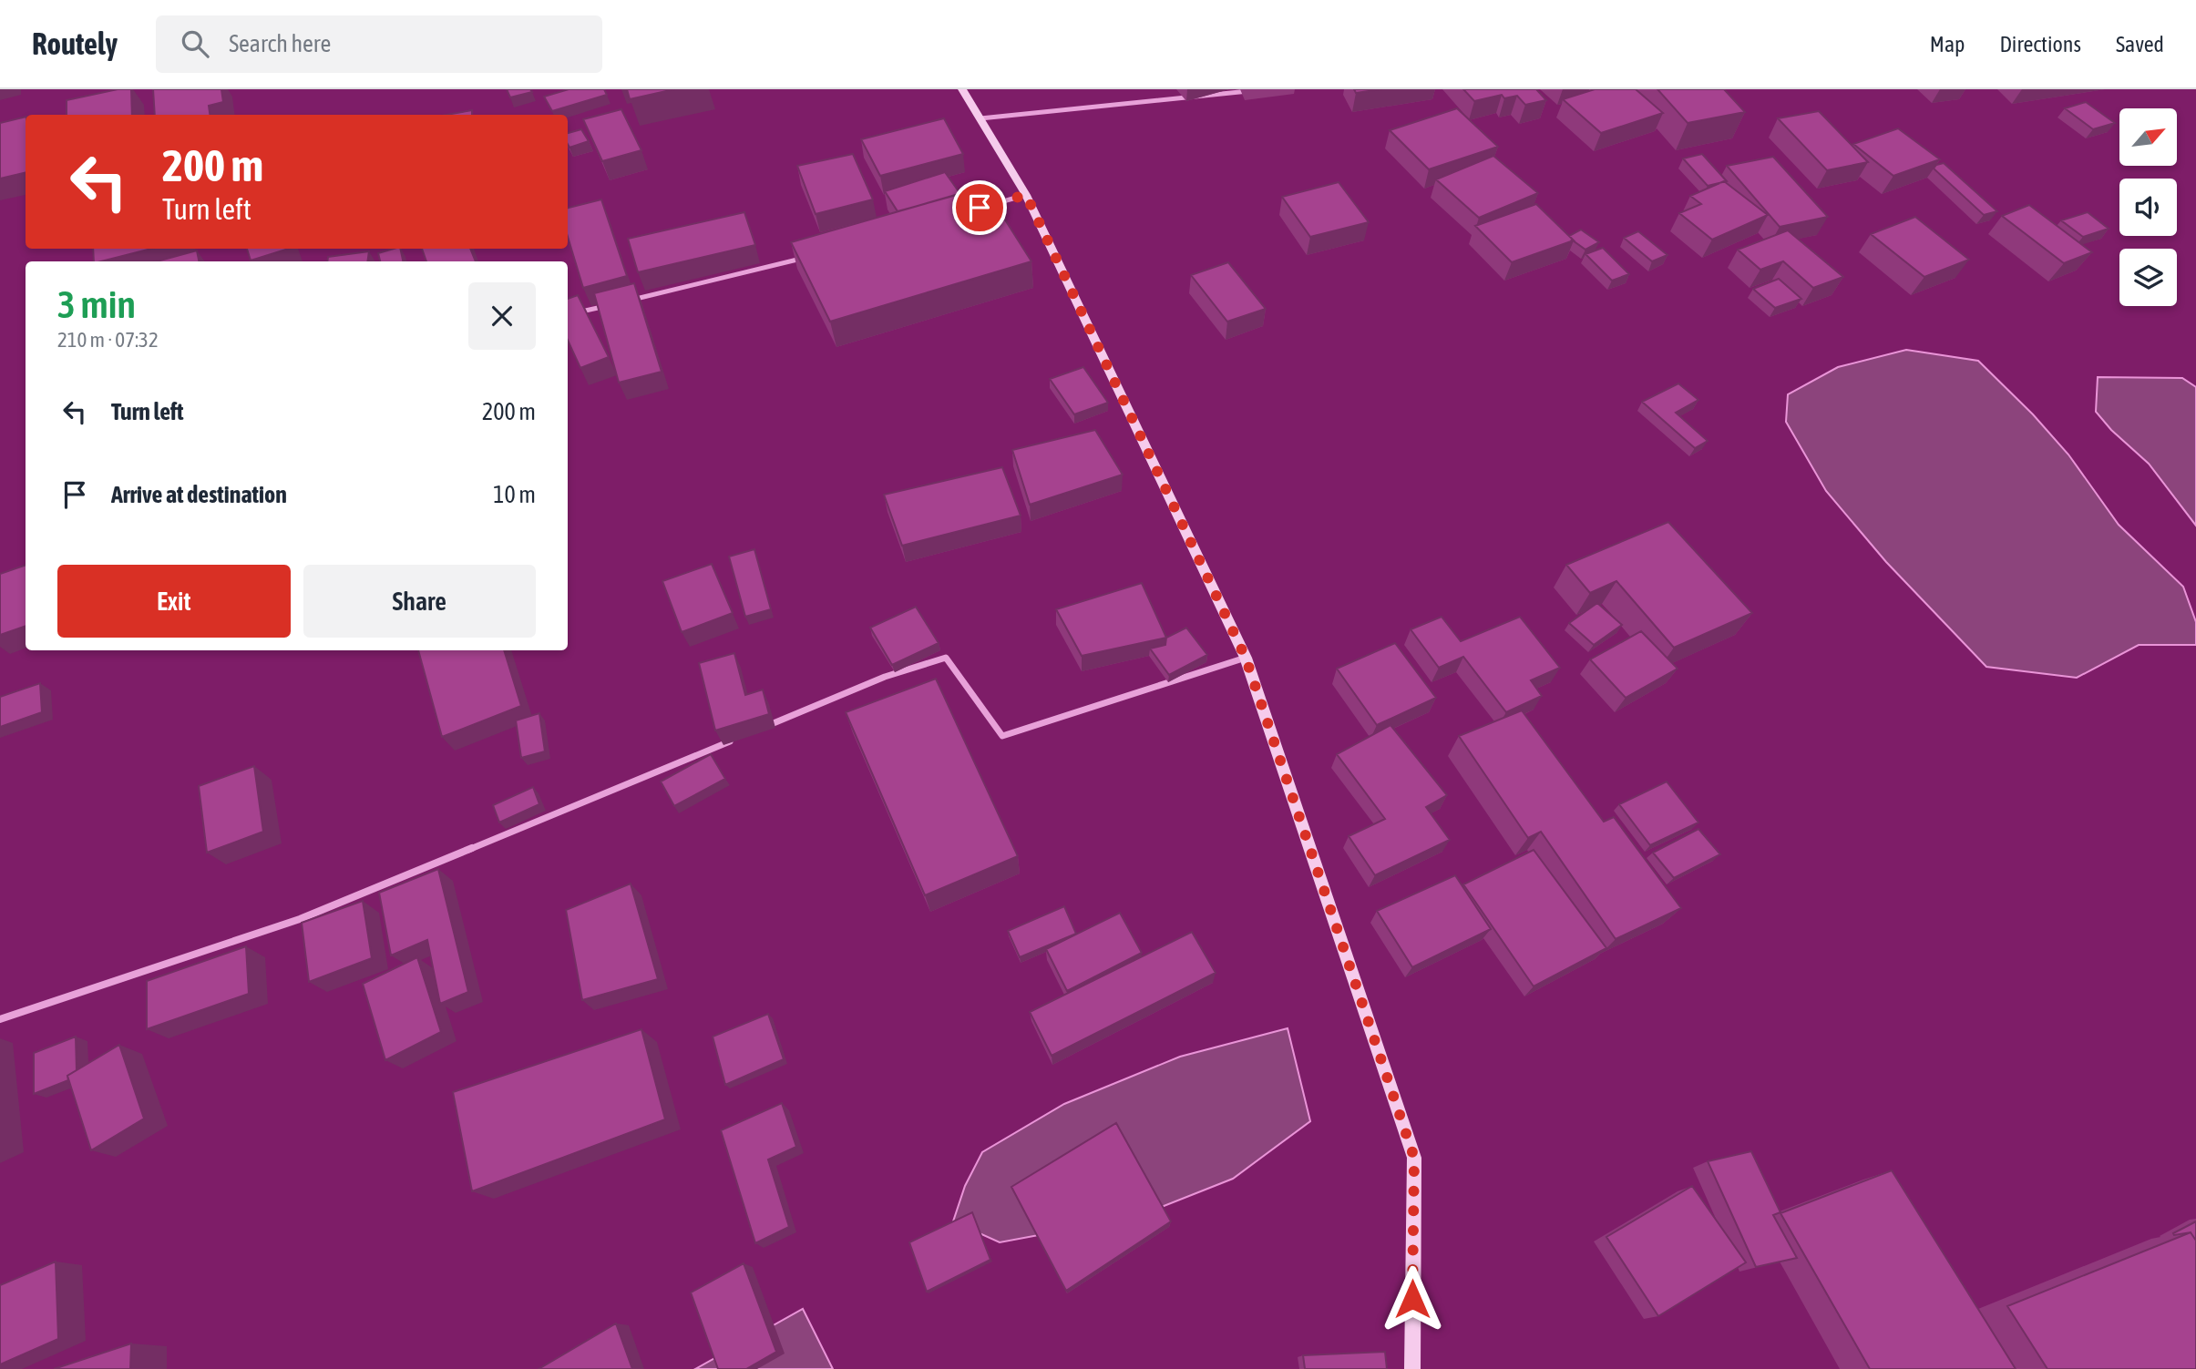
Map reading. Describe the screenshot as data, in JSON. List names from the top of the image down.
{
  "north": "top right",
  "page": {
    "header": "Routely",
    "search": "Search here",
    "nav": ["Map", "Directions", "Saved"],
    "turn": ["200 m", "Turn left"],
    "heading": ["3 min", "210 m · 07:32"],
    "list": [
      {
        "name": "Turn left",
        "value": "200 m"
      },
      {
        "name": "Arrive at destination",
        "value": "10 m"
      }
    ],
    "buttons": ["Exit", "Share"]
  }
}
